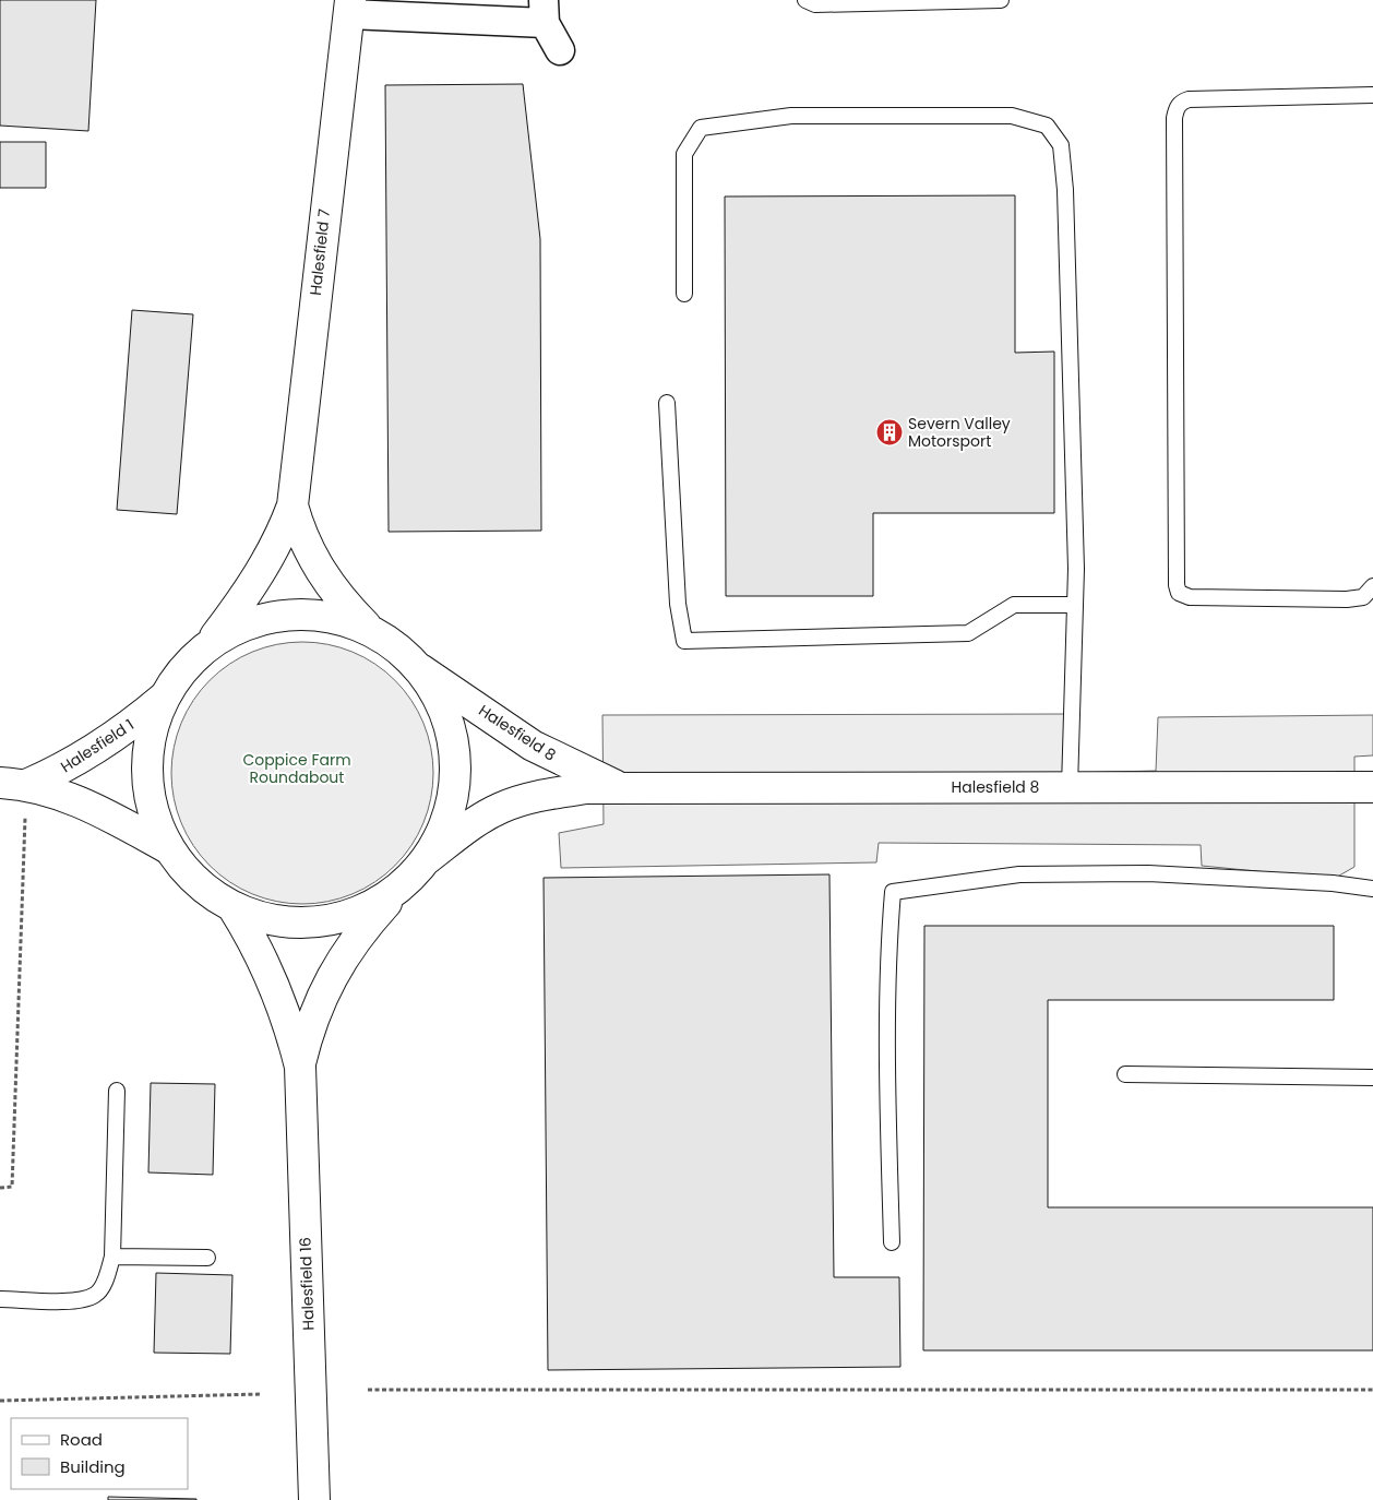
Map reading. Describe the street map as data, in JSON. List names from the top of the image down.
{
  "streets": {
    "main road": [
      "Halesfield 7",
      "Halesfield 8",
      "Halesfield 1",
      "Halesfield 16"
    ]
  },
  "parks": ["Coppice Farm Roundabout"],
  "places": {
    "building": ["Severn Valley Motorsport"]
  },
  "legend": ["Road", "Building"]
}
